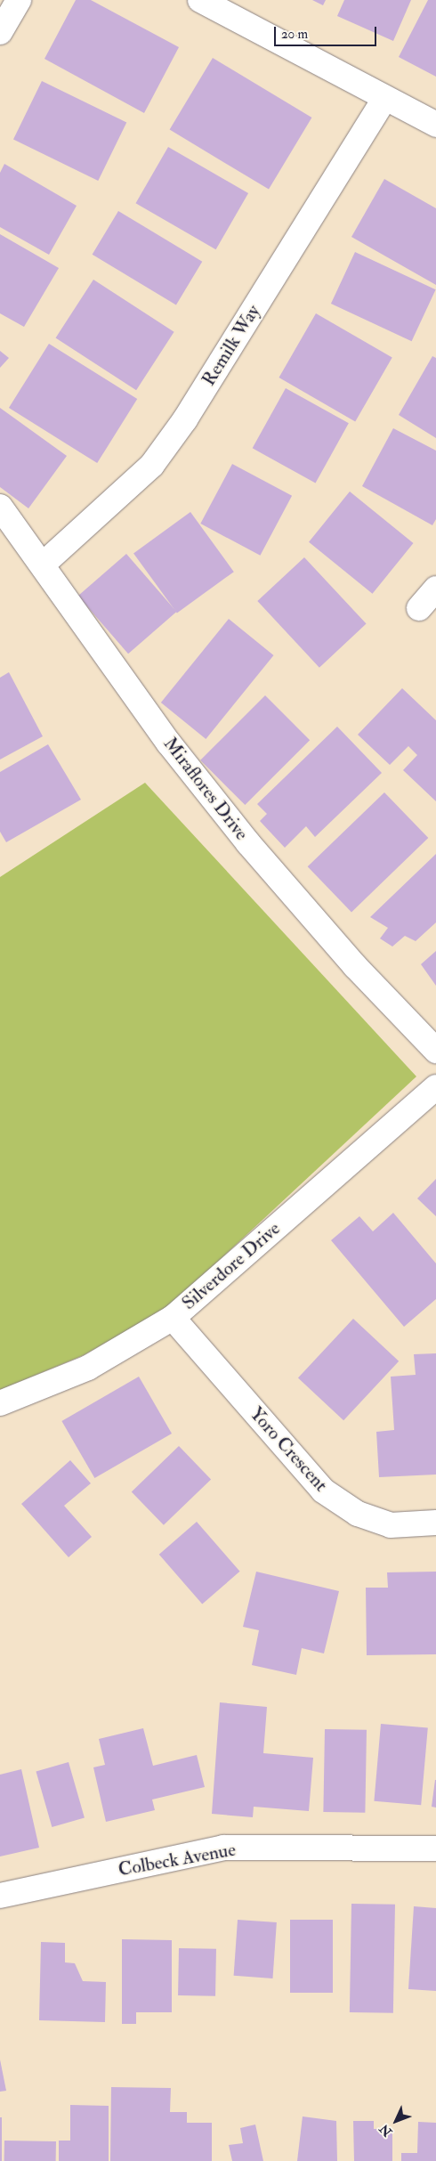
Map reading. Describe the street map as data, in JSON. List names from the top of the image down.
{
  "streets": {
    "street": [
      "Remilk Way",
      "Miraflores Drive",
      "Silverdore Drive",
      "Yoro Crescent",
      "Colbeck Avenue"
    ]
  },
  "crossings": [
    ["Remilk Way", "Miraflores Drive"],
    ["Silverdore Drive", "Yoro Crescent"]
  ],
  "scale_bar": "20 m",
  "north": "bottom left"
}
